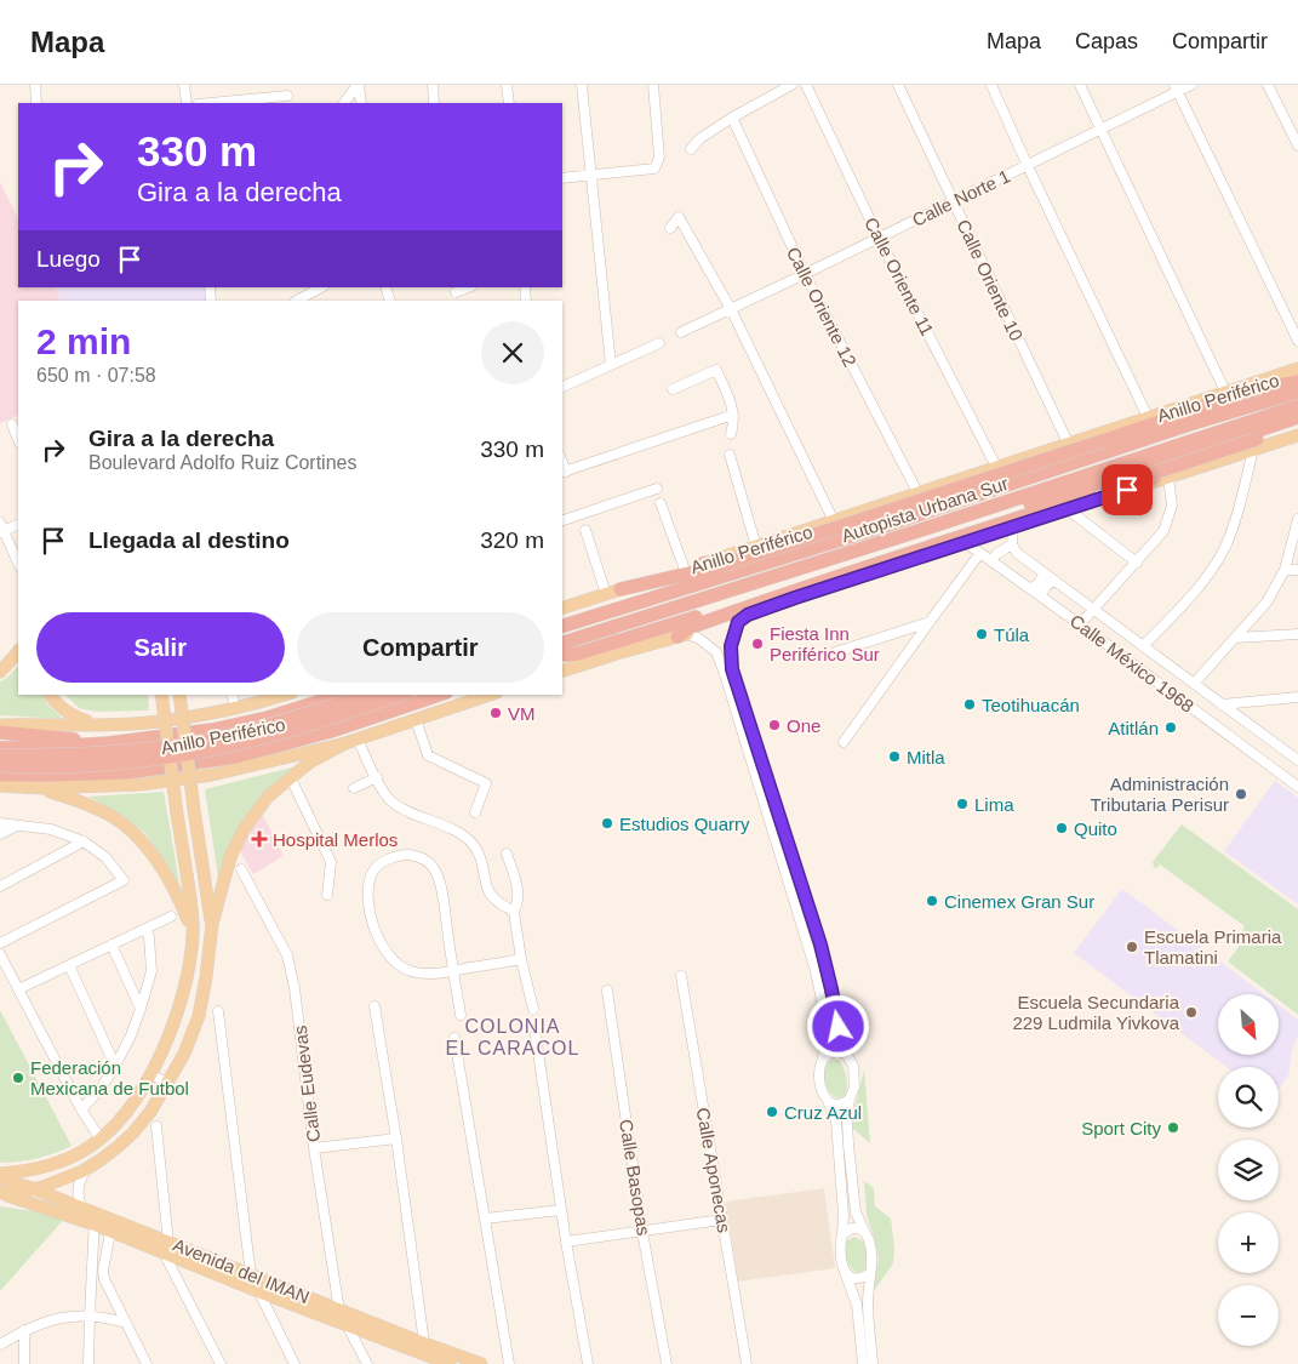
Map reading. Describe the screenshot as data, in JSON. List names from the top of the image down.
{
  "streets": {
    "highway": ["Anillo Periférico", "Autopista Urbana Sur"],
    "main road": ["Avenida del IMAN"],
    "street": [
      "Calle Norte 1",
      "Calle Oriente 11",
      "Calle Oriente 10",
      "Calle Oriente 12",
      "Calle México 1968",
      "Calle Eudevas",
      "Calle Aponecas",
      "Calle Basopas"
    ]
  },
  "crossings": [
    ["Calle Norte 1", "Calle Oriente 11"],
    ["Calle Norte 1", "Calle Oriente 10"],
    ["Calle Norte 1", "Calle Oriente 12"],
    ["Calle Eudevas", "Avenida del IMAN"]
  ],
  "districts": ["COLONIA EL CARACOL"],
  "places": {
    "other": [
      "Túla",
      "Fiesta Inn Periférico Sur",
      "Teotihuacán",
      "VM",
      "One",
      "Atitlán",
      "Mitla",
      "Administración Tributaria Perisur",
      "Lima",
      "Estudios Quarry",
      "Quito",
      "Cinemex Gran Sur",
      "Escuela Primaria Tlamatini",
      "Escuela Secundaria 229 Ludmila Yivkova",
      "Federación Mexicana de Futbol",
      "Cruz Azul",
      "Sport City"
    ],
    "health": ["Hospital Merlos"]
  },
  "north": "bottom right",
  "page": {
    "header": "Mapa",
    "nav": ["Mapa", "Capas", "Compartir"],
    "turn": ["330 m", "Gira a la derecha"],
    "then": "Luego",
    "heading": ["2 min", "650 m · 07:58"],
    "list": [
      {
        "name": "Gira a la derecha",
        "note": "Boulevard Adolfo Ruiz Cortines",
        "value": "330 m"
      },
      {
        "name": "Llegada al destino",
        "value": "320 m"
      }
    ],
    "buttons": ["Salir", "Compartir"],
    "map_buttons": ["+", "−"]
  }
}
